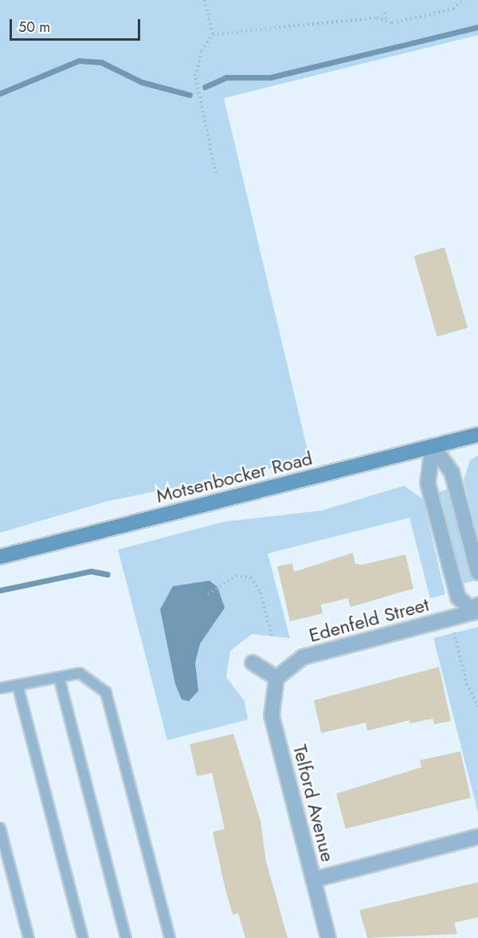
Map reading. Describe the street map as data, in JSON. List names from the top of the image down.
{
  "streets": {
    "main road": ["Motsenbocker Road"],
    "street": ["Edenfeld Street", "Telford Avenue"]
  },
  "crossings": [
    ["Edenfeld Street", "Telford Avenue"]
  ],
  "scale_bar": "50 m"
}
